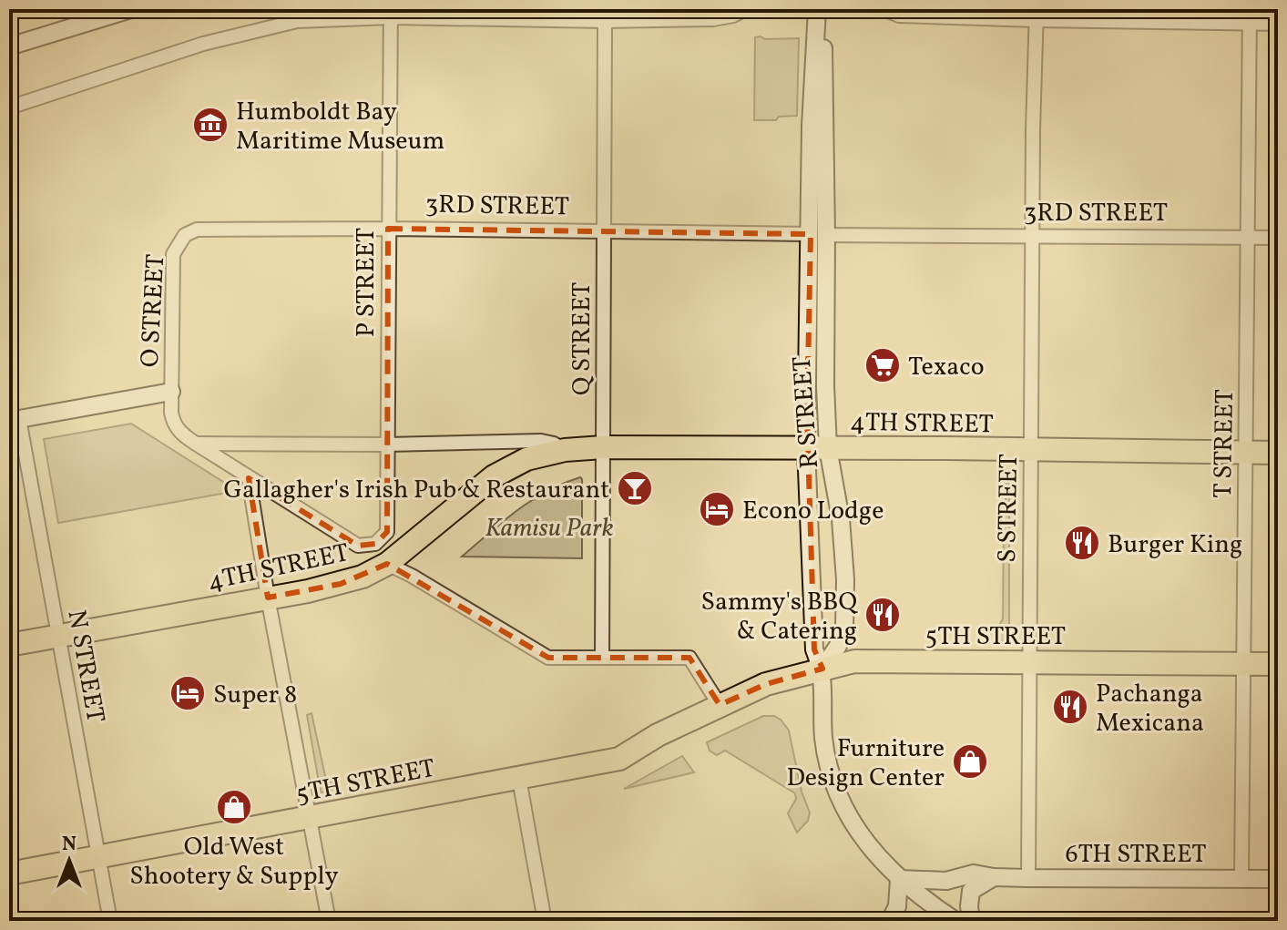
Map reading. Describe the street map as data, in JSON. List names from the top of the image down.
{
  "streets": {
    "highway": ["4TH STREET", "5TH STREET"],
    "main road": ["R STREET", "6TH STREET"],
    "street": [
      "3RD STREET",
      "P STREET",
      "O STREET",
      "Q STREET",
      "T STREET",
      "S STREET",
      "N STREET"
    ]
  },
  "crossings": [
    ["3RD STREET", "P STREET"],
    ["3RD STREET", "O STREET"],
    ["3RD STREET", "Q STREET"],
    ["3RD STREET", "R STREET"],
    ["3RD STREET", "T STREET"],
    ["3RD STREET", "S STREET"],
    ["P STREET", "4TH STREET"],
    ["Q STREET", "4TH STREET"],
    ["R STREET", "4TH STREET"],
    ["R STREET", "5TH STREET"],
    ["4TH STREET", "T STREET"],
    ["4TH STREET", "S STREET"],
    ["4TH STREET", "N STREET"],
    ["T STREET", "5TH STREET"],
    ["T STREET", "6TH STREET"],
    ["S STREET", "5TH STREET"],
    ["S STREET", "6TH STREET"],
    ["5TH STREET", "N STREET"]
  ],
  "parks": ["Kamisu Park"],
  "places": {
    "museum": ["Humboldt Bay Maritime Museum"],
    "supermarket": ["Texaco"],
    "bar": ["Gallagher's Irish Pub & Restaurant"],
    "hotel": ["Econo Lodge", "Super 8"],
    "restaurant": ["Burger King", "Sammy's BBQ & Catering", "Pachanga Mexicana"],
    "shop": ["Furniture Design Center", "Old West Shootery & Supply"]
  },
  "north": "top"
}
